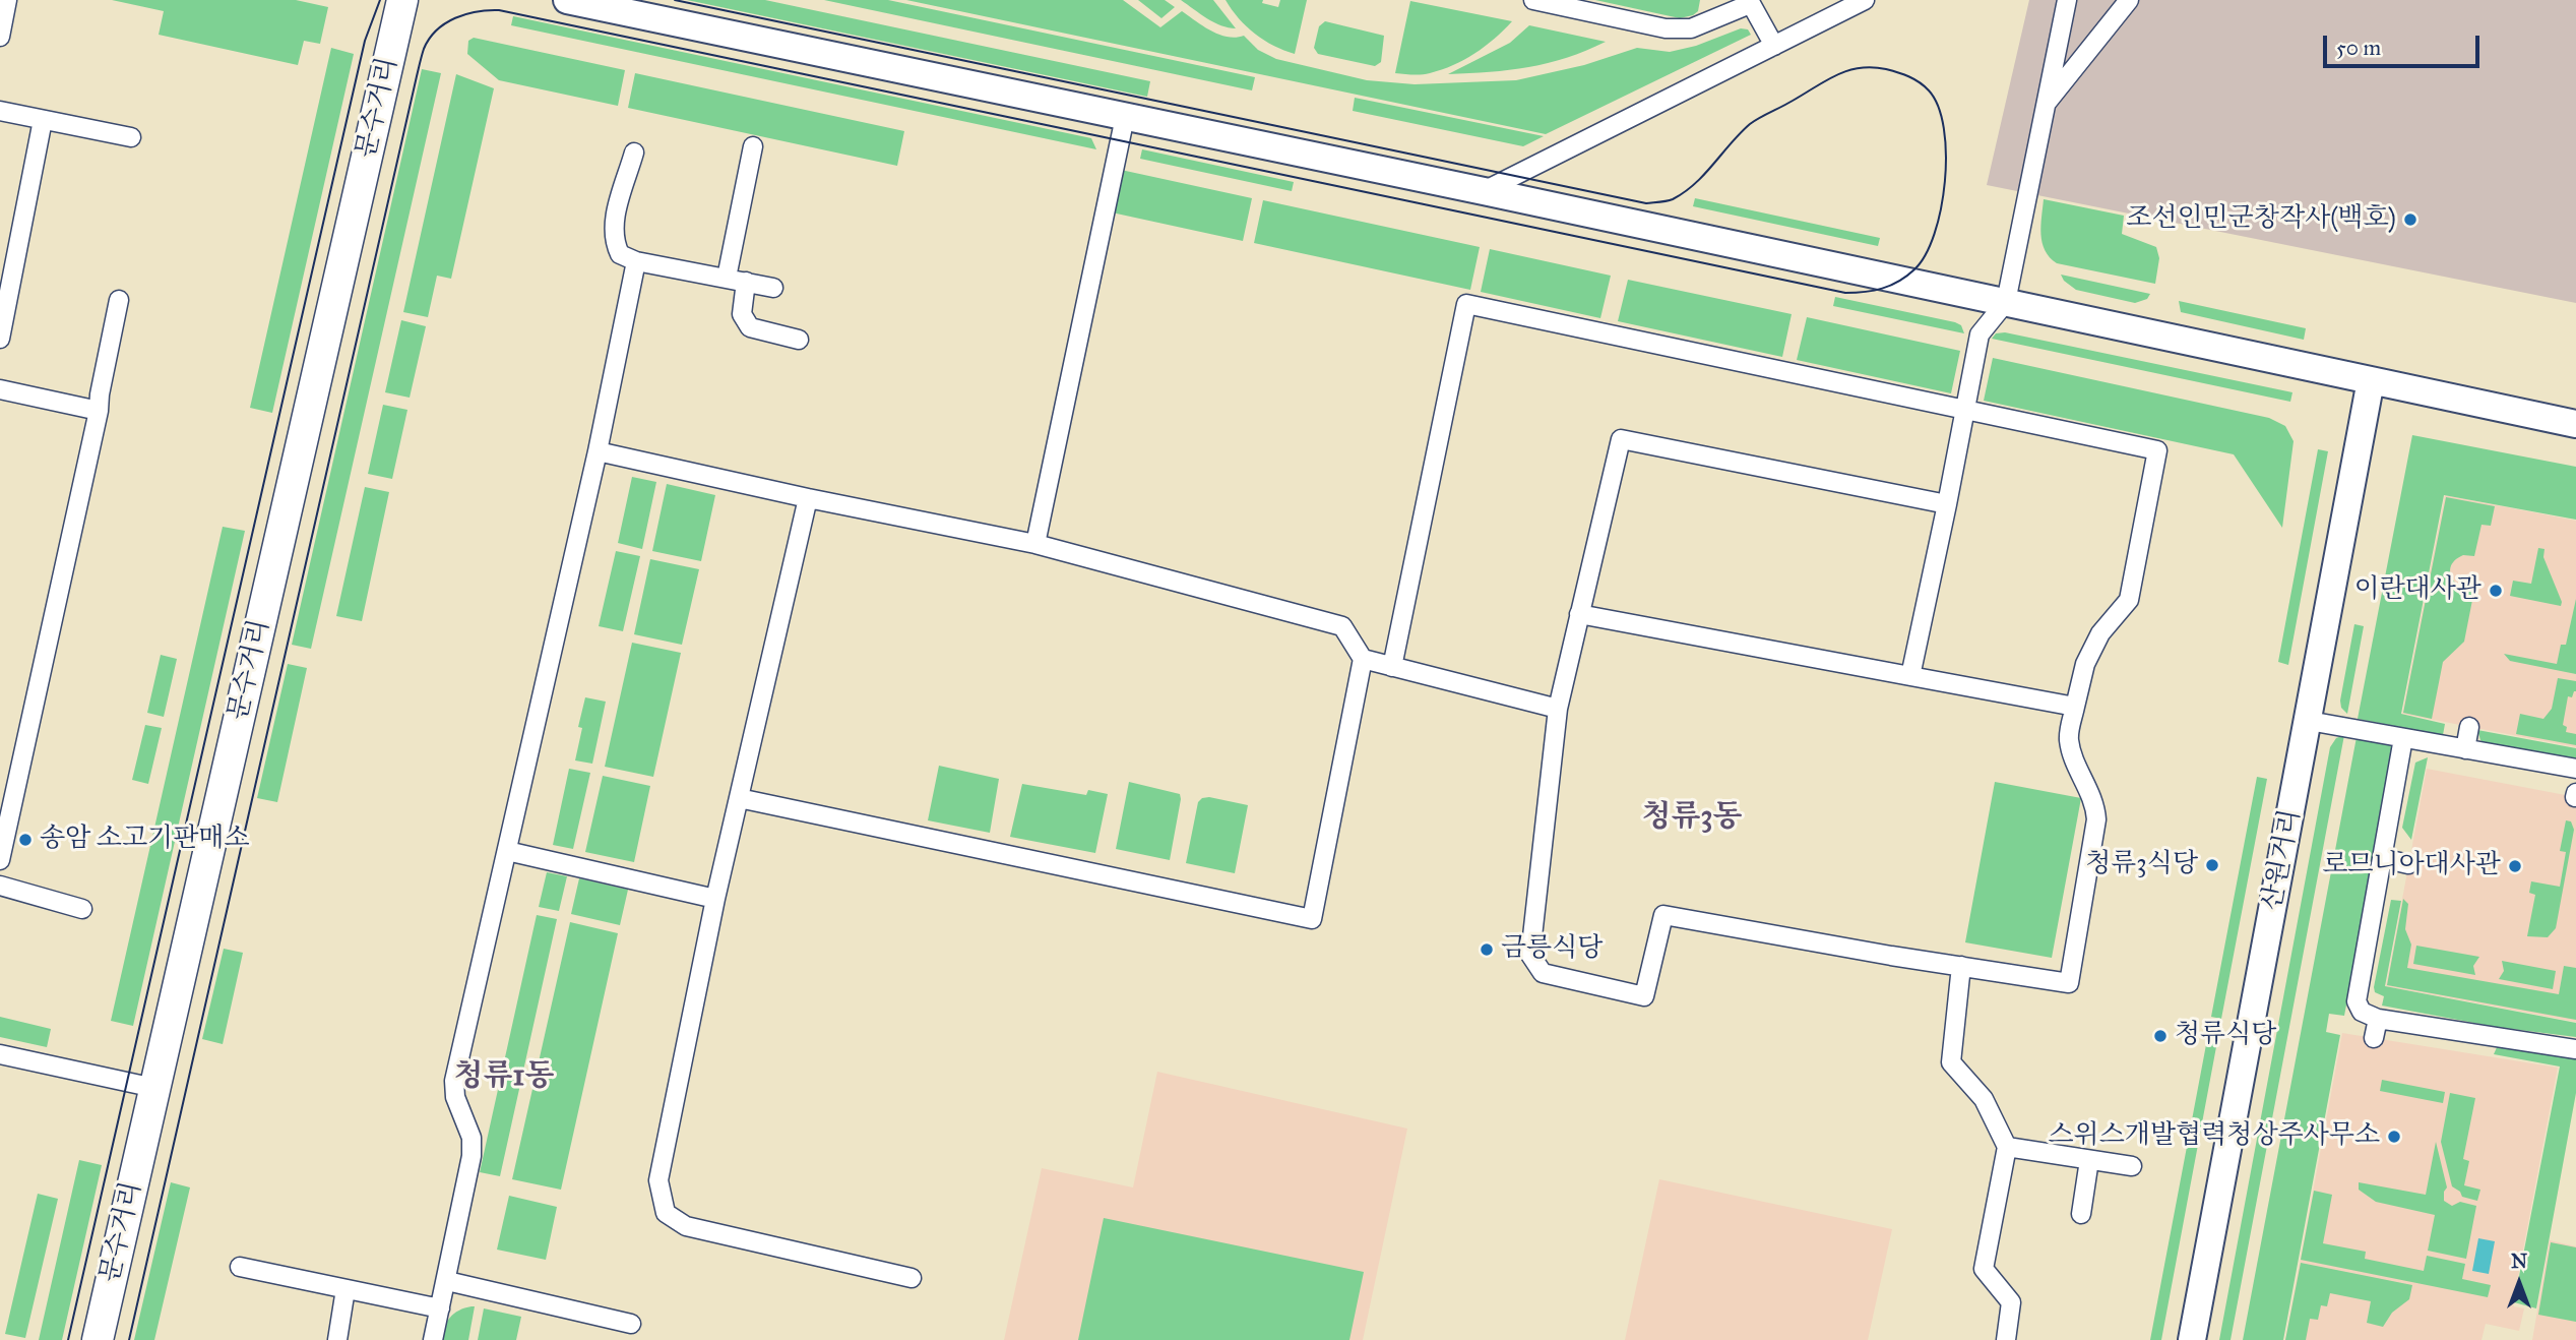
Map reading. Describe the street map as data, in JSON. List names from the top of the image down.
{
  "streets": {
    "main road": ["문수거리"],
    "street": ["산원거리"]
  },
  "districts": ["청류3동", "청류1동"],
  "places": [
    "조선인민군창작사(백호)",
    "이란대사관",
    "송암 소고기판매소",
    "청류3식당",
    "로므니아대사관",
    "금릉식당",
    "청류식당",
    "스위스개발협력청상주사무소"
  ],
  "scale_bar": "50 m",
  "north": "top"
}
